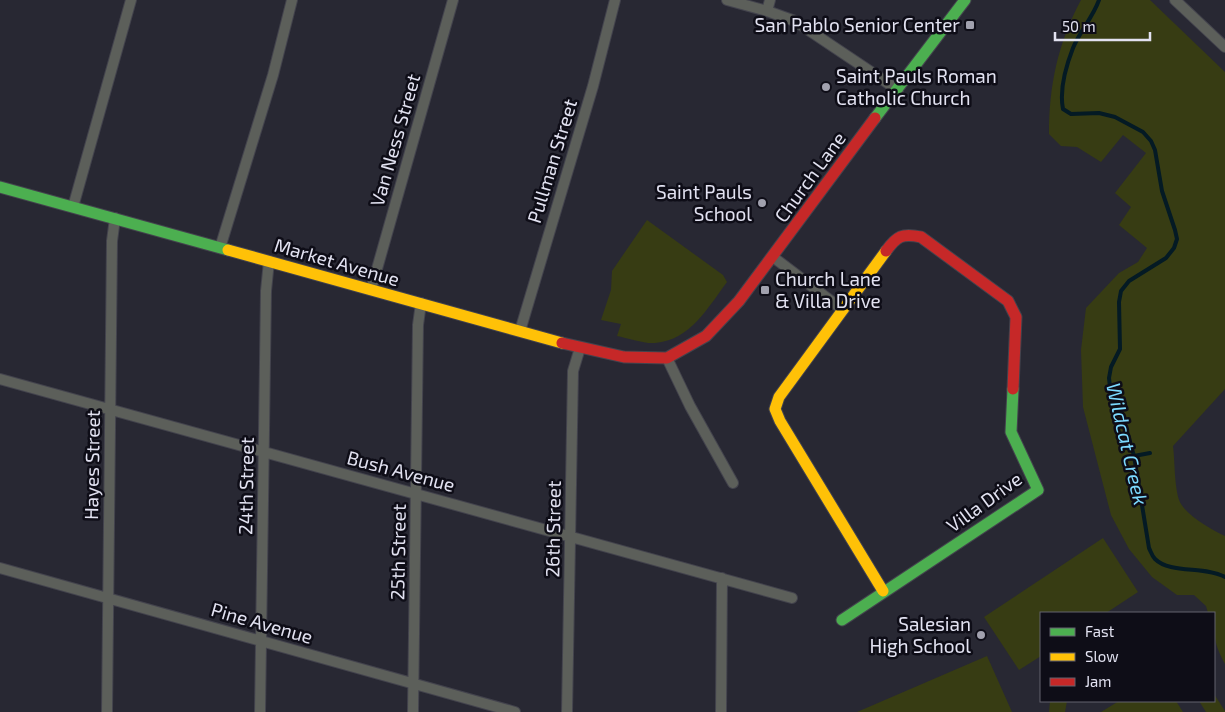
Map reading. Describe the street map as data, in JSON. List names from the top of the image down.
{
  "streets": {
    "street": [
      "Van Ness Street",
      "Pullman Street",
      "Church Lane",
      "Market Avenue",
      "Hayes Street",
      "Bush Avenue",
      "24th Street",
      "Villa Drive",
      "26th Street",
      "25th Street",
      "Pine Avenue"
    ]
  },
  "crossings": [
    ["Van Ness Street", "Market Avenue"],
    ["Pullman Street", "Market Avenue"],
    ["Church Lane", "Market Avenue"],
    ["Market Avenue", "Hayes Street"],
    ["Market Avenue", "24th Street"],
    ["Market Avenue", "26th Street"],
    ["Market Avenue", "25th Street"],
    ["Hayes Street", "Bush Avenue"],
    ["Hayes Street", "Pine Avenue"],
    ["Bush Avenue", "24th Street"],
    ["Bush Avenue", "26th Street"],
    ["Bush Avenue", "25th Street"],
    ["24th Street", "Pine Avenue"],
    ["25th Street", "Pine Avenue"]
  ],
  "water": ["Wildcat Creek"],
  "places": {
    "transit": ["San Pablo Senior Center", "Church Lane & Villa Drive"],
    "other": ["Saint Pauls Roman Catholic Church", "Saint Pauls School", "Salesian High School"]
  },
  "legend": ["Fast", "Slow", "Jam"],
  "scale_bar": "50 m"
}
